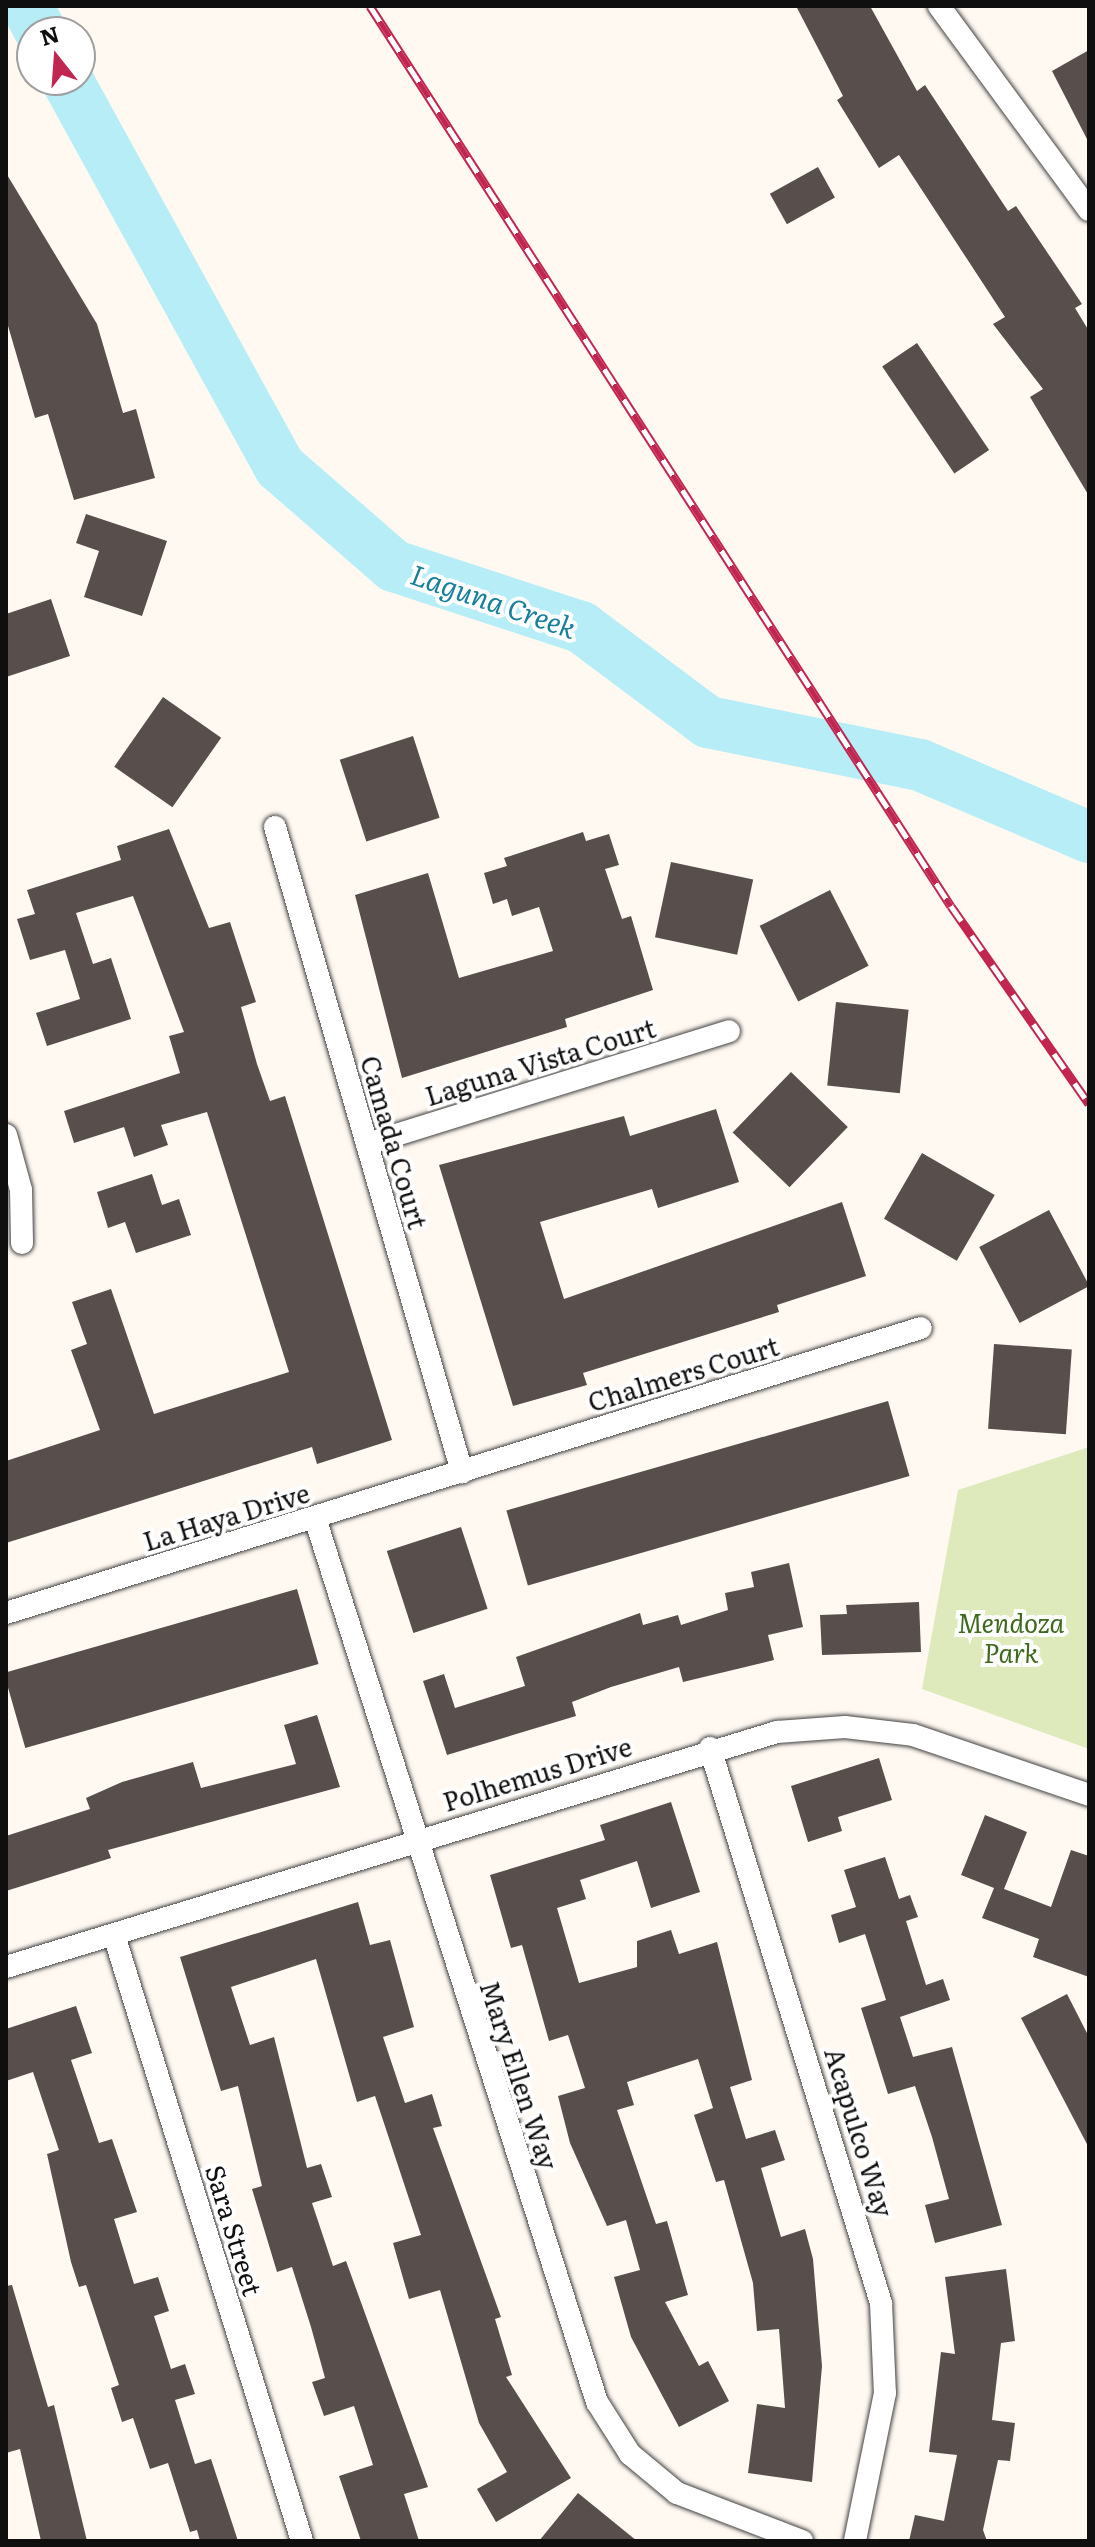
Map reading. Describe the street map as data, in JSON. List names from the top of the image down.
{
  "streets": {
    "street": [
      "Laguna Vista Court",
      "Camada Court",
      "Chalmers Court",
      "La Haya Drive",
      "Polhemus Drive",
      "Mary Ellen Way",
      "Acapulco Way",
      "Sara Street"
    ]
  },
  "crossings": [
    ["Laguna Vista Court", "Camada Court"],
    ["Camada Court", "Chalmers Court"],
    ["Camada Court", "La Haya Drive"],
    ["Chalmers Court", "La Haya Drive"],
    ["La Haya Drive", "Mary Ellen Way"],
    ["Polhemus Drive", "Mary Ellen Way"],
    ["Polhemus Drive", "Acapulco Way"],
    ["Polhemus Drive", "Sara Street"]
  ],
  "water": ["Laguna Creek"],
  "parks": ["Mendoza Park"],
  "north": "top"
}
